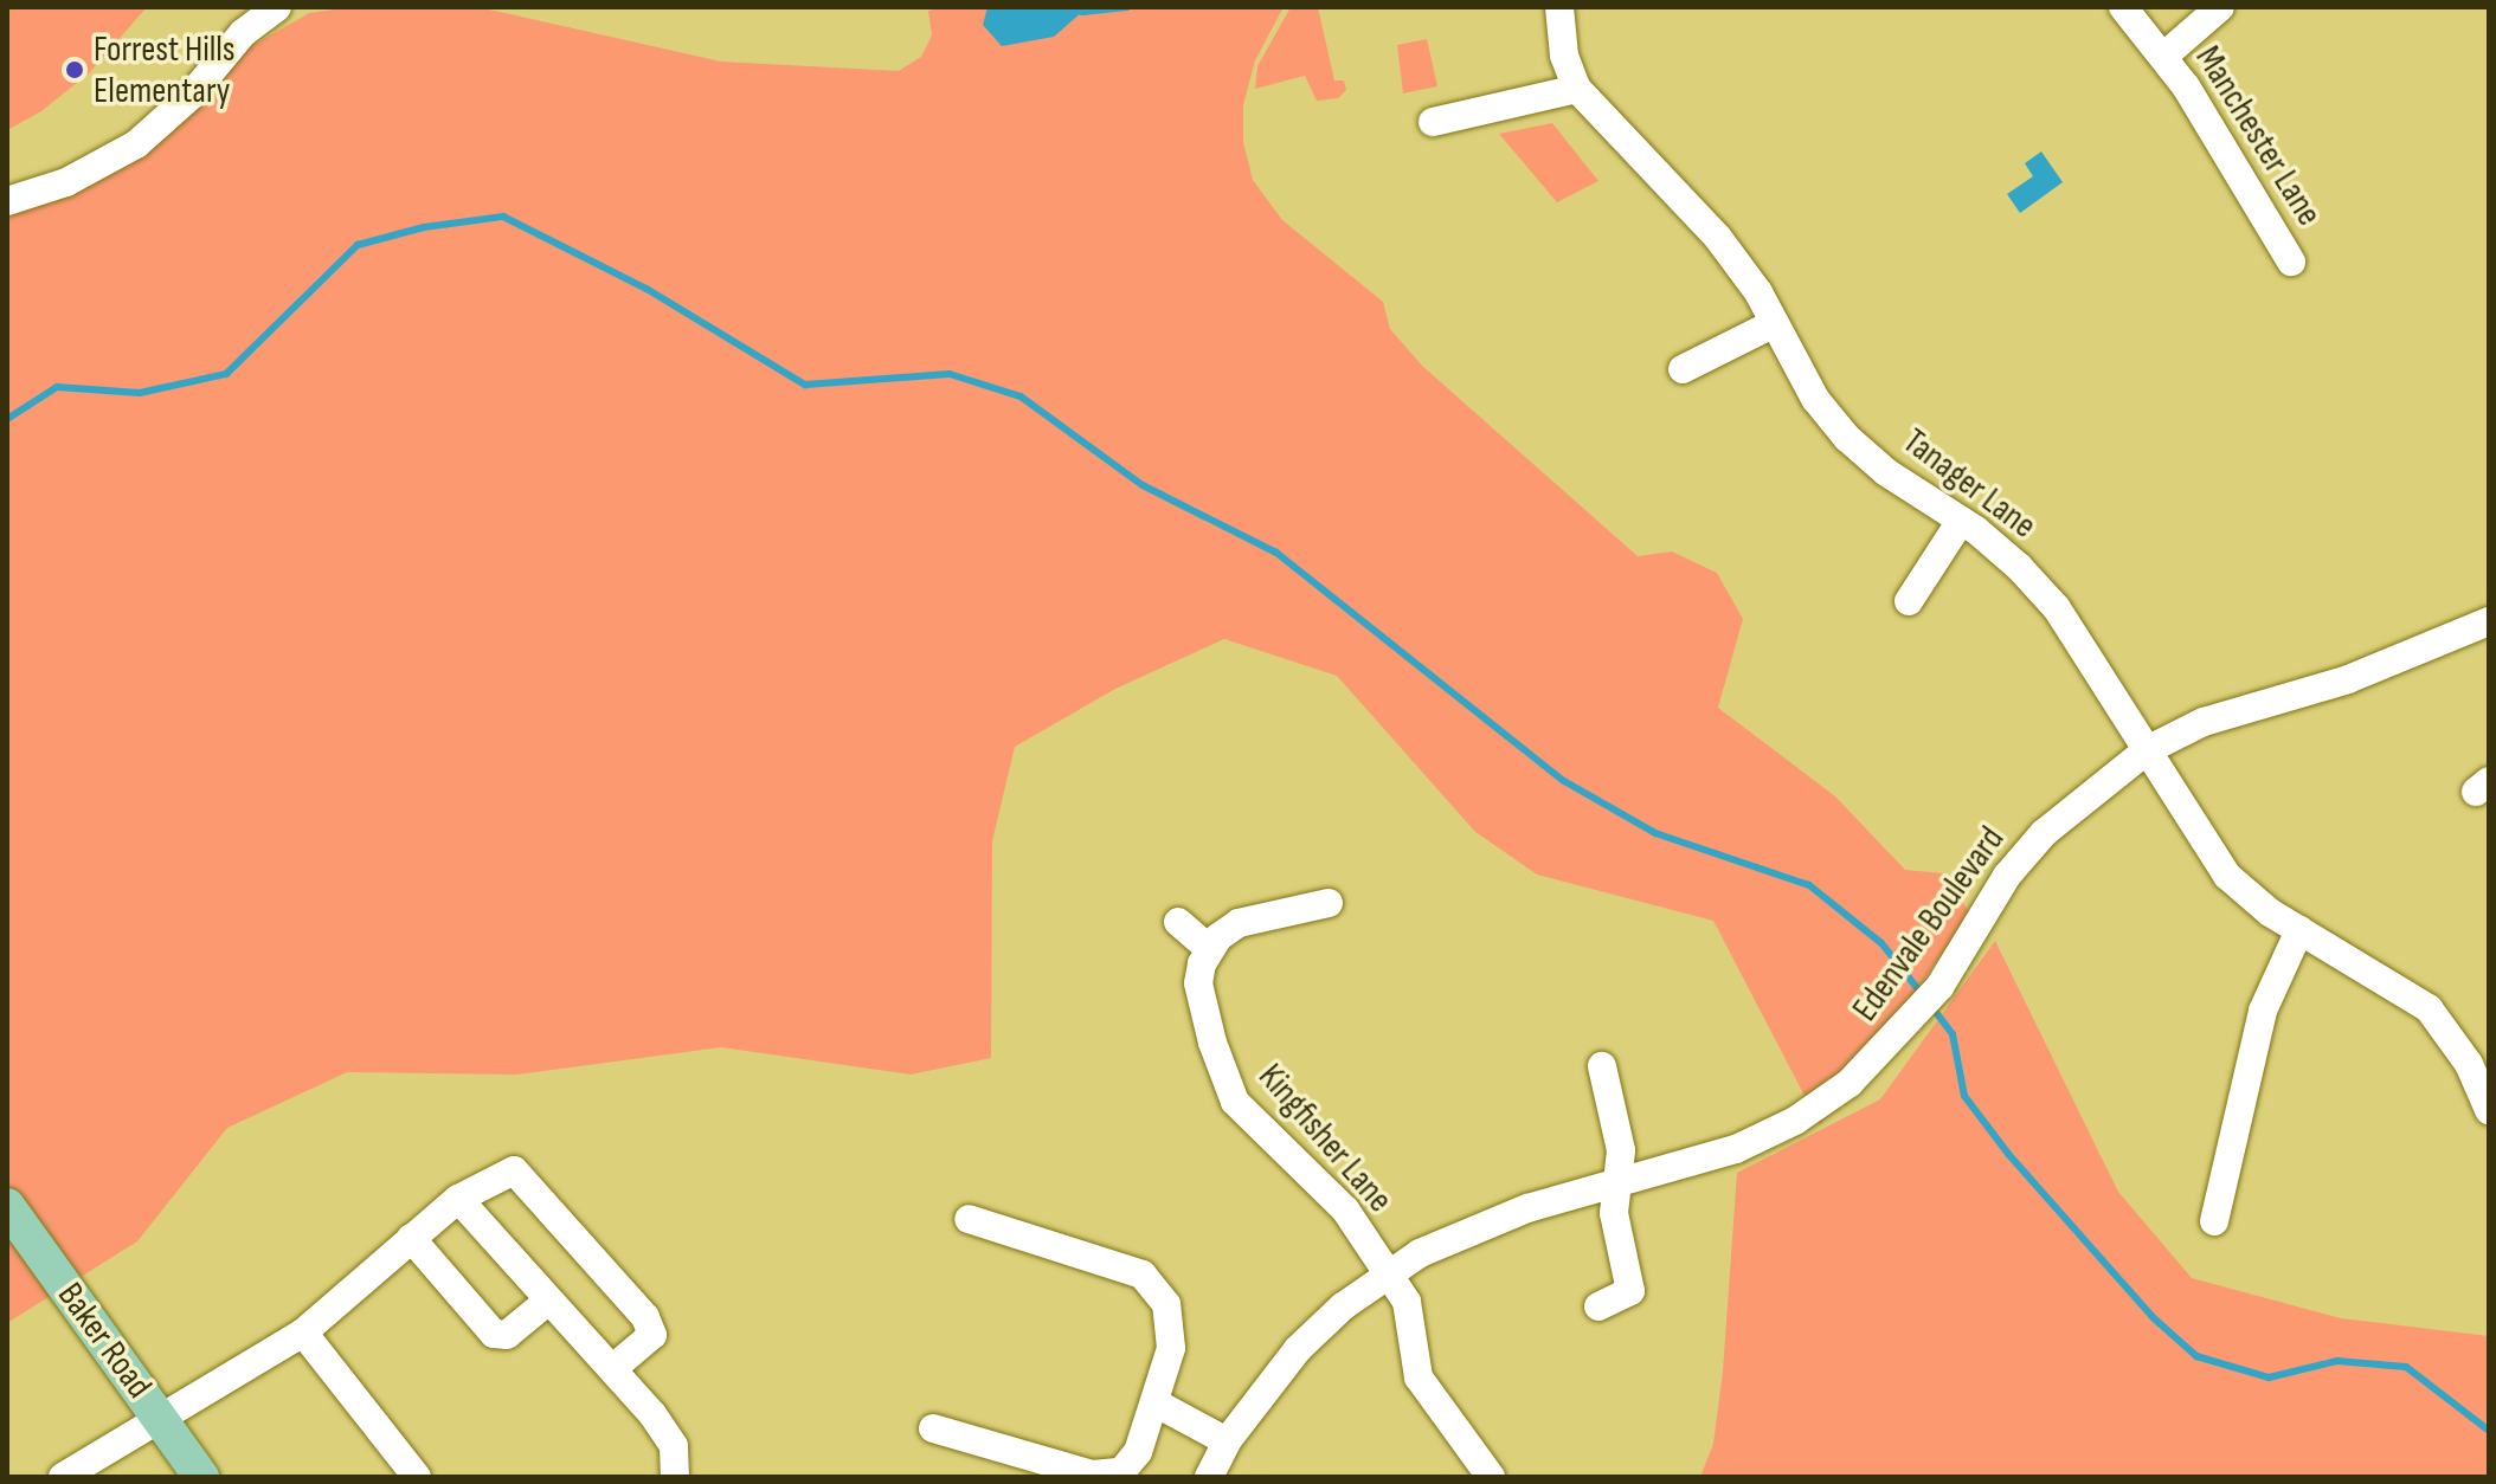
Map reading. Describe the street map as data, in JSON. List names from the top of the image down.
{
  "streets": {
    "main road": ["Baker Road"],
    "street": [
      "Manchester Lane",
      "Tanager Lane",
      "Edenvale Boulevard",
      "Kingfisher Lane"
    ]
  },
  "crossings": [
    ["Tanager Lane", "Edenvale Boulevard"],
    ["Edenvale Boulevard", "Kingfisher Lane"]
  ],
  "places": ["Forrest Hills Elementary"]
}
